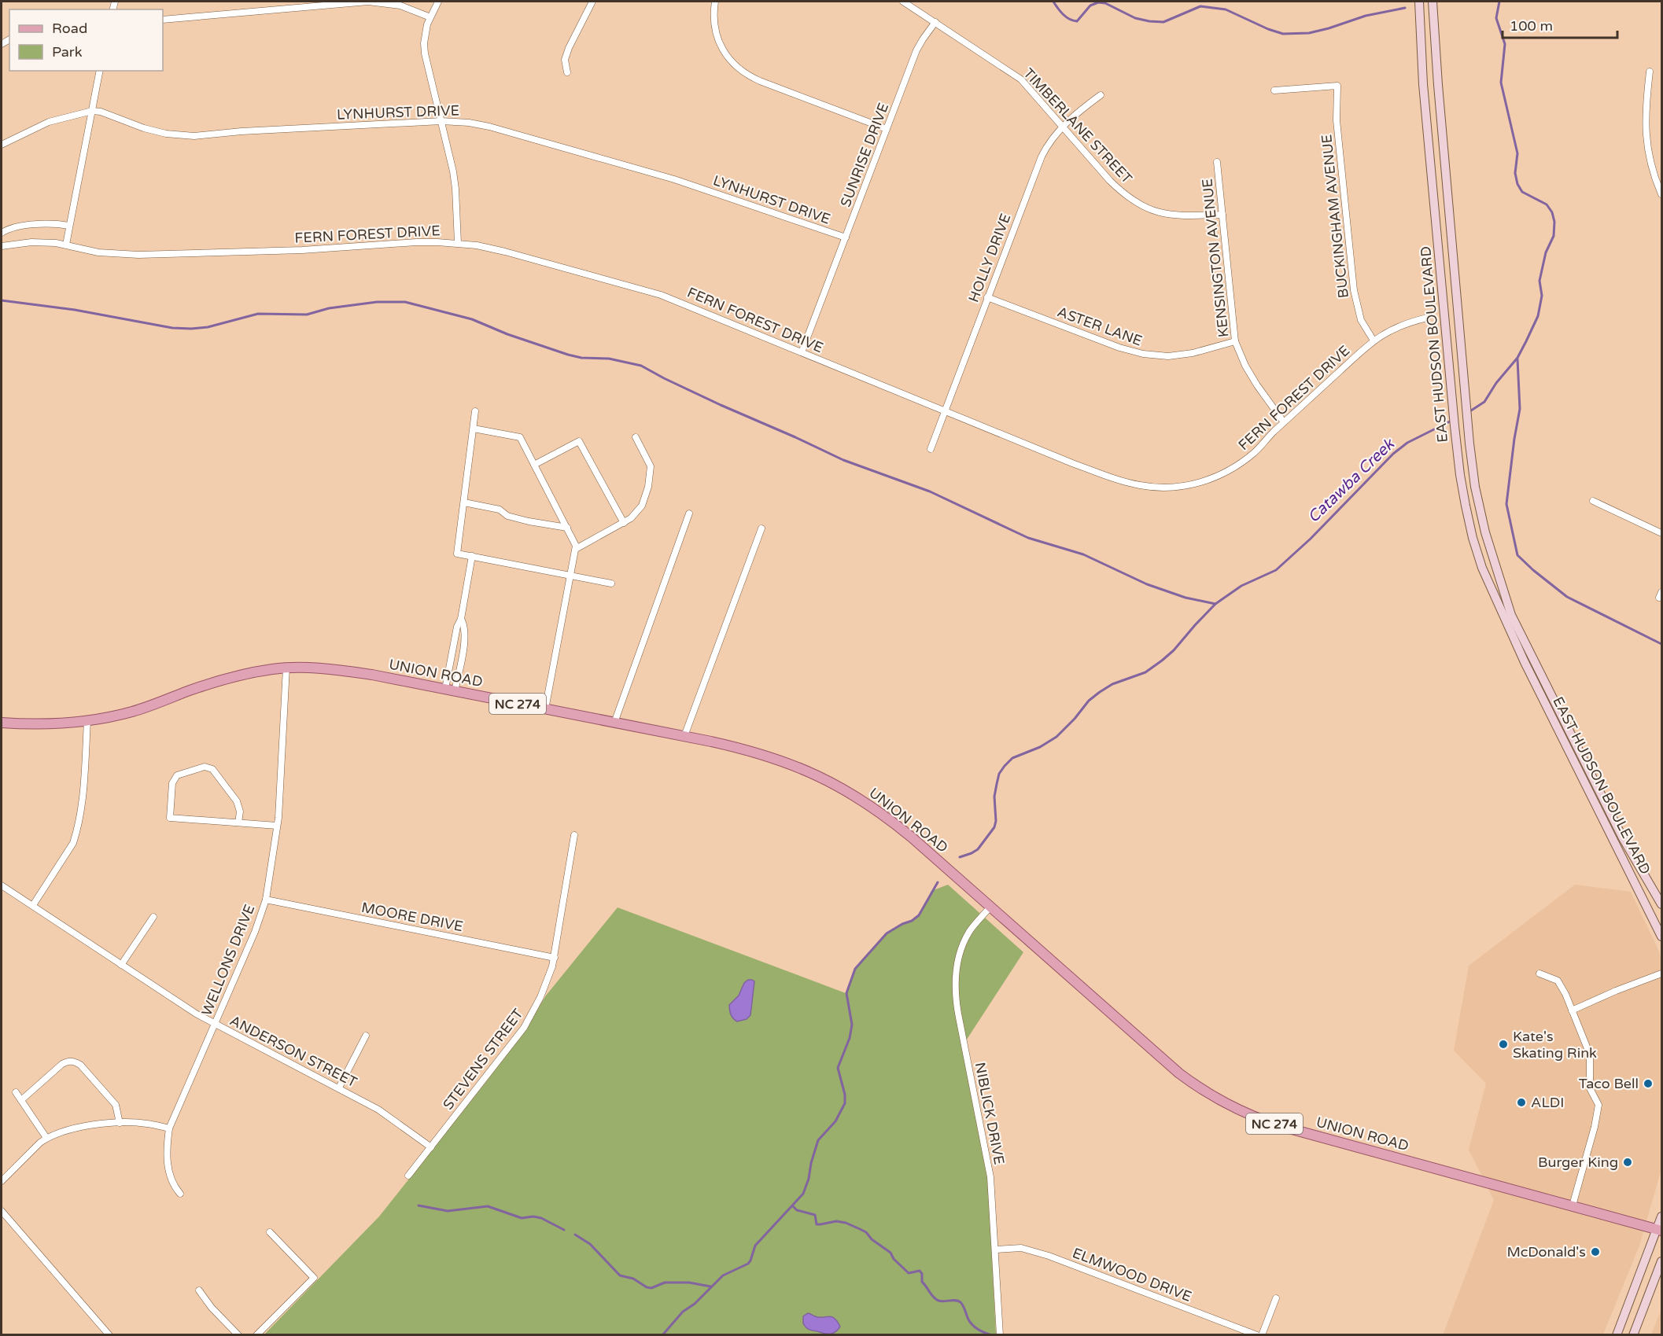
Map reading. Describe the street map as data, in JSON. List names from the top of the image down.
{
  "streets": {
    "main road": ["EAST HUDSON BOULEVARD", "UNION ROAD", "NC 274"],
    "street": [
      "LYNHURST DRIVE",
      "TIMBERLANE STREET",
      "SUNRISE DRIVE",
      "BUCKINGHAM AVENUE",
      "FERN FOREST DRIVE",
      "HOLLY DRIVE",
      "KENSINGTON AVENUE",
      "ASTER LANE",
      "MOORE DRIVE",
      "WELLONS DRIVE",
      "ANDERSON STREET",
      "STEVENS STREET",
      "NIBLICK DRIVE",
      "ELMWOOD DRIVE"
    ]
  },
  "crossings": [
    ["LYNHURST DRIVE", "SUNRISE DRIVE"],
    ["TIMBERLANE STREET", "SUNRISE DRIVE"],
    ["TIMBERLANE STREET", "HOLLY DRIVE"],
    ["TIMBERLANE STREET", "KENSINGTON AVENUE"],
    ["SUNRISE DRIVE", "FERN FOREST DRIVE"],
    ["BUCKINGHAM AVENUE", "FERN FOREST DRIVE"],
    ["FERN FOREST DRIVE", "HOLLY DRIVE"],
    ["FERN FOREST DRIVE", "KENSINGTON AVENUE"],
    ["HOLLY DRIVE", "ASTER LANE"],
    ["KENSINGTON AVENUE", "ASTER LANE"],
    ["UNION ROAD", "WELLONS DRIVE"],
    ["UNION ROAD", "NIBLICK DRIVE"],
    ["MOORE DRIVE", "WELLONS DRIVE"],
    ["MOORE DRIVE", "STEVENS STREET"],
    ["WELLONS DRIVE", "ANDERSON STREET"],
    ["ANDERSON STREET", "STEVENS STREET"],
    ["NIBLICK DRIVE", "ELMWOOD DRIVE"]
  ],
  "water": ["Catawba Creek"],
  "places": [
    "Kate's Skating Rink",
    "Taco Bell",
    "ALDI",
    "Burger King",
    "McDonald's"
  ],
  "legend": ["Road", "Park"],
  "scale_bar": "100 m"
}
